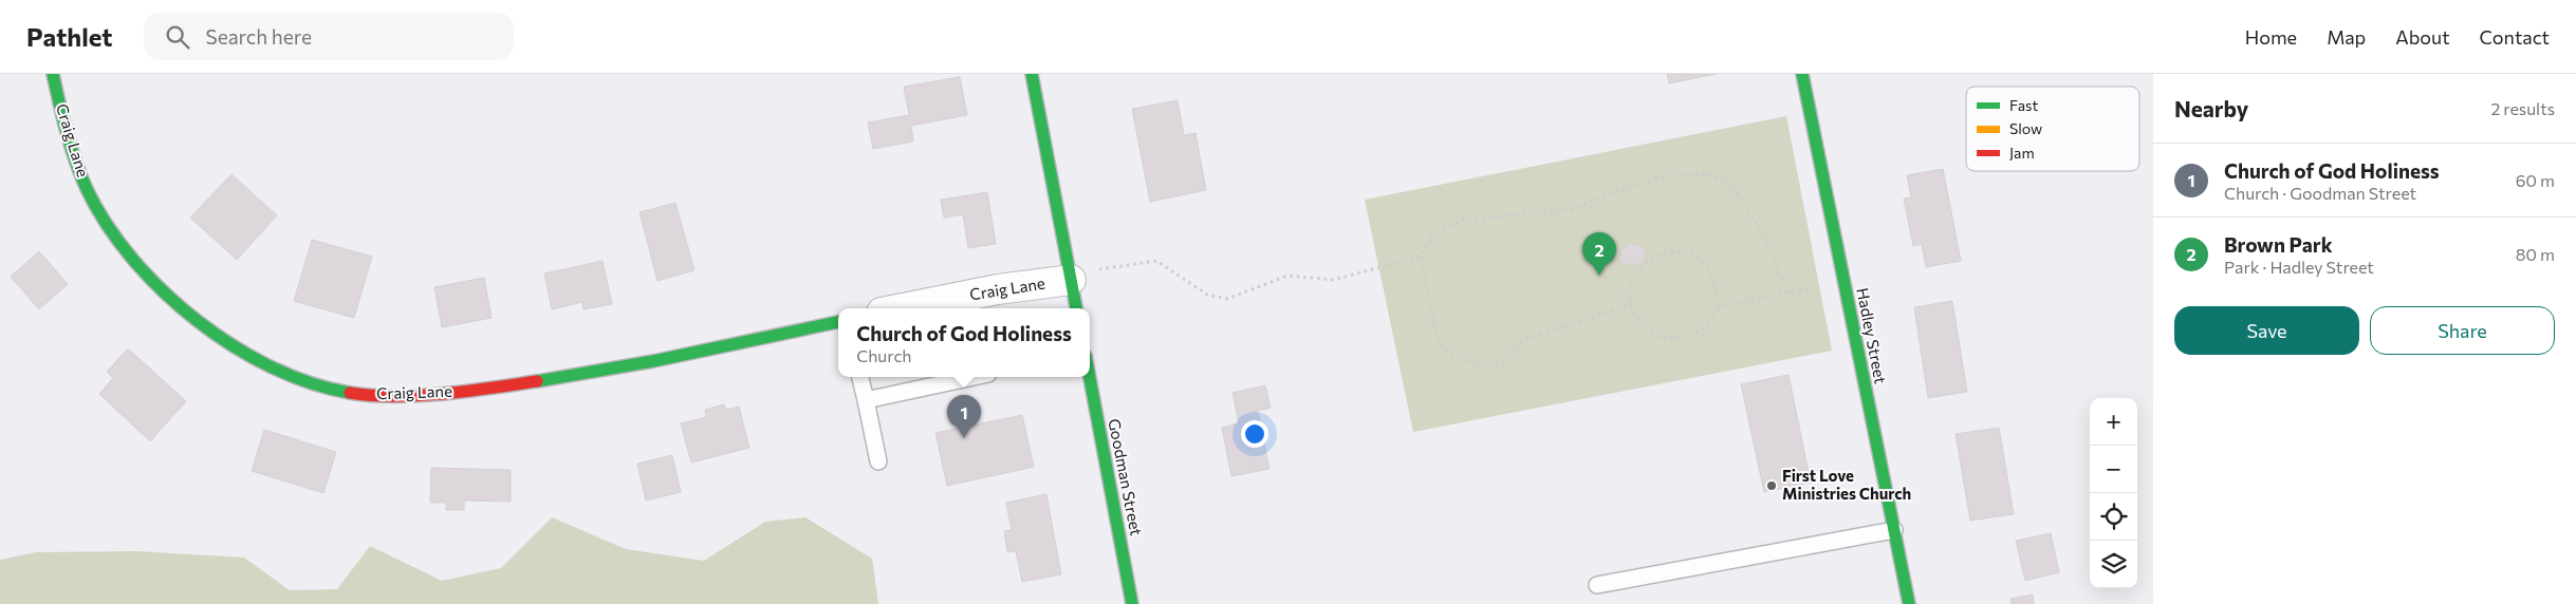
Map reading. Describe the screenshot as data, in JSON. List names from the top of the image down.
{
  "streets": {
    "street": ["Craig Lane", "Hadley Street", "Goodman Street"]
  },
  "places": ["First Love Ministries Church"],
  "legend": ["Fast", "Slow", "Jam"],
  "page": {
    "header": "Pathlet",
    "search": "Search here",
    "nav": [
      "Home",
      "Map",
      "About",
      "Contact"
    ],
    "heading": ["Nearby", "2 results"],
    "list": [
      {
        "mark": "1",
        "name": "Church of God Holiness",
        "note": "Church · Goodman Street",
        "value": "60 m"
      },
      {
        "mark": "2",
        "name": "Brown Park",
        "note": "Park · Hadley Street",
        "value": "80 m"
      }
    ],
    "pins": ["2", "1"],
    "buttons": ["Save", "Share"],
    "popup": ["Church of God Holiness", "Church"],
    "map_buttons": ["+", "−"]
  }
}
